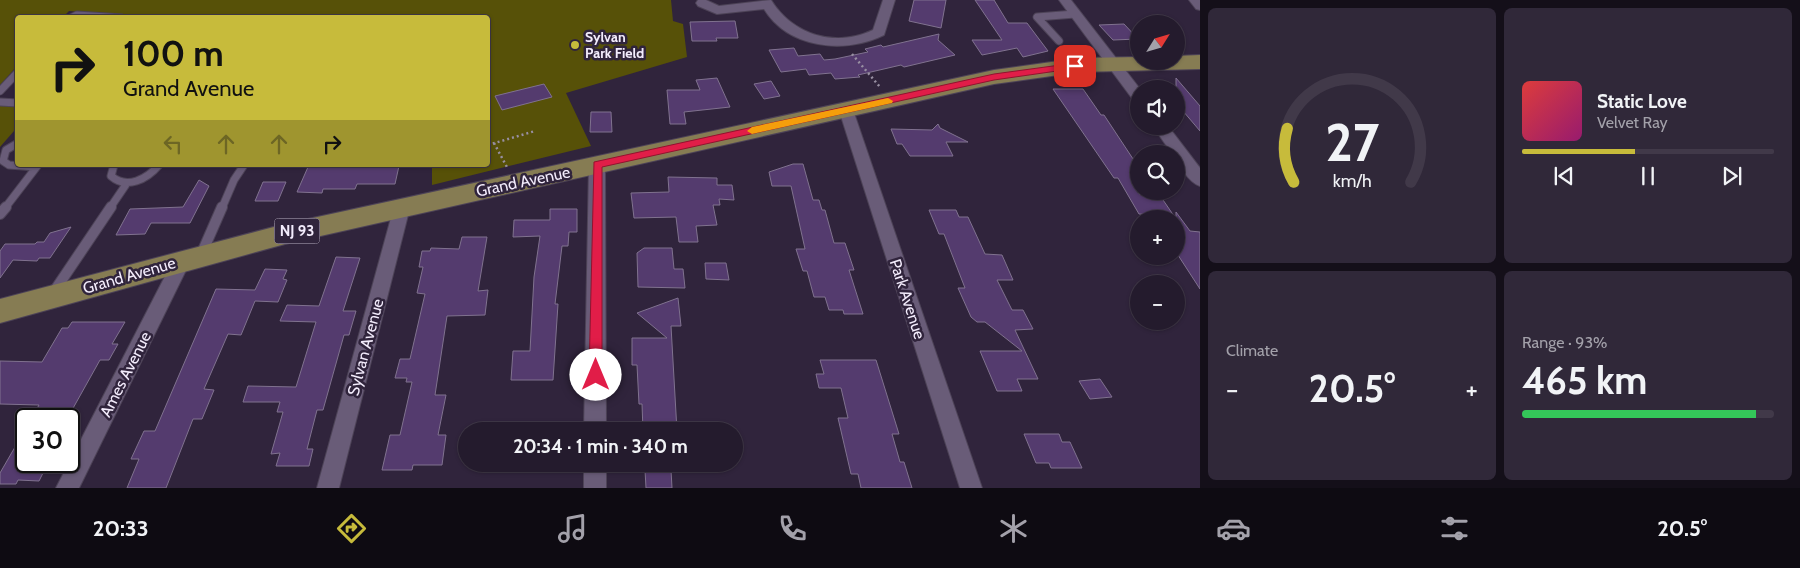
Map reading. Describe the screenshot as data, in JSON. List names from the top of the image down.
{
  "streets": {
    "main road": ["Grand Avenue", "NJ 93"],
    "street": ["Park Avenue", "Sylvan Avenue", "Ames Avenue"]
  },
  "crossings": [
    ["Grand Avenue", "Park Avenue"],
    ["Grand Avenue", "Sylvan Avenue"],
    ["Grand Avenue", "Ames Avenue"]
  ],
  "places": ["Sylvan Park Field"],
  "north": "top right",
  "page": {
    "map_buttons": ["+", "−"],
    "turn": ["100 m", "Grand Avenue"],
    "song": ["Static Love", "Velvet Ray"],
    "tile": [
      "Climate",
      ["Range · 93%", "465 km"]
    ],
    "heat": ["−", "20.5°", "+"],
    "limit": "30",
    "trip": "20:34 · 1 min · 340 m",
    "tabs": ["20:33", "20.5°"],
    "gauge": ["27", "km/h"]
  }
}
